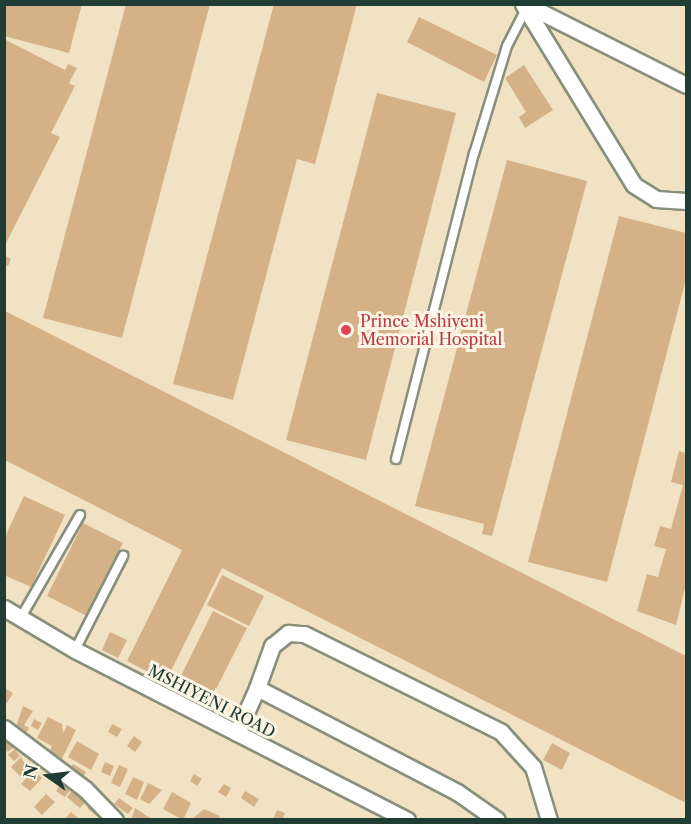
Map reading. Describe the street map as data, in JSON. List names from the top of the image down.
{
  "streets": {
    "street": ["MSHIYENI ROAD"]
  },
  "places": ["Prince Mshiyeni Memorial Hospital"],
  "north": "left"
}
